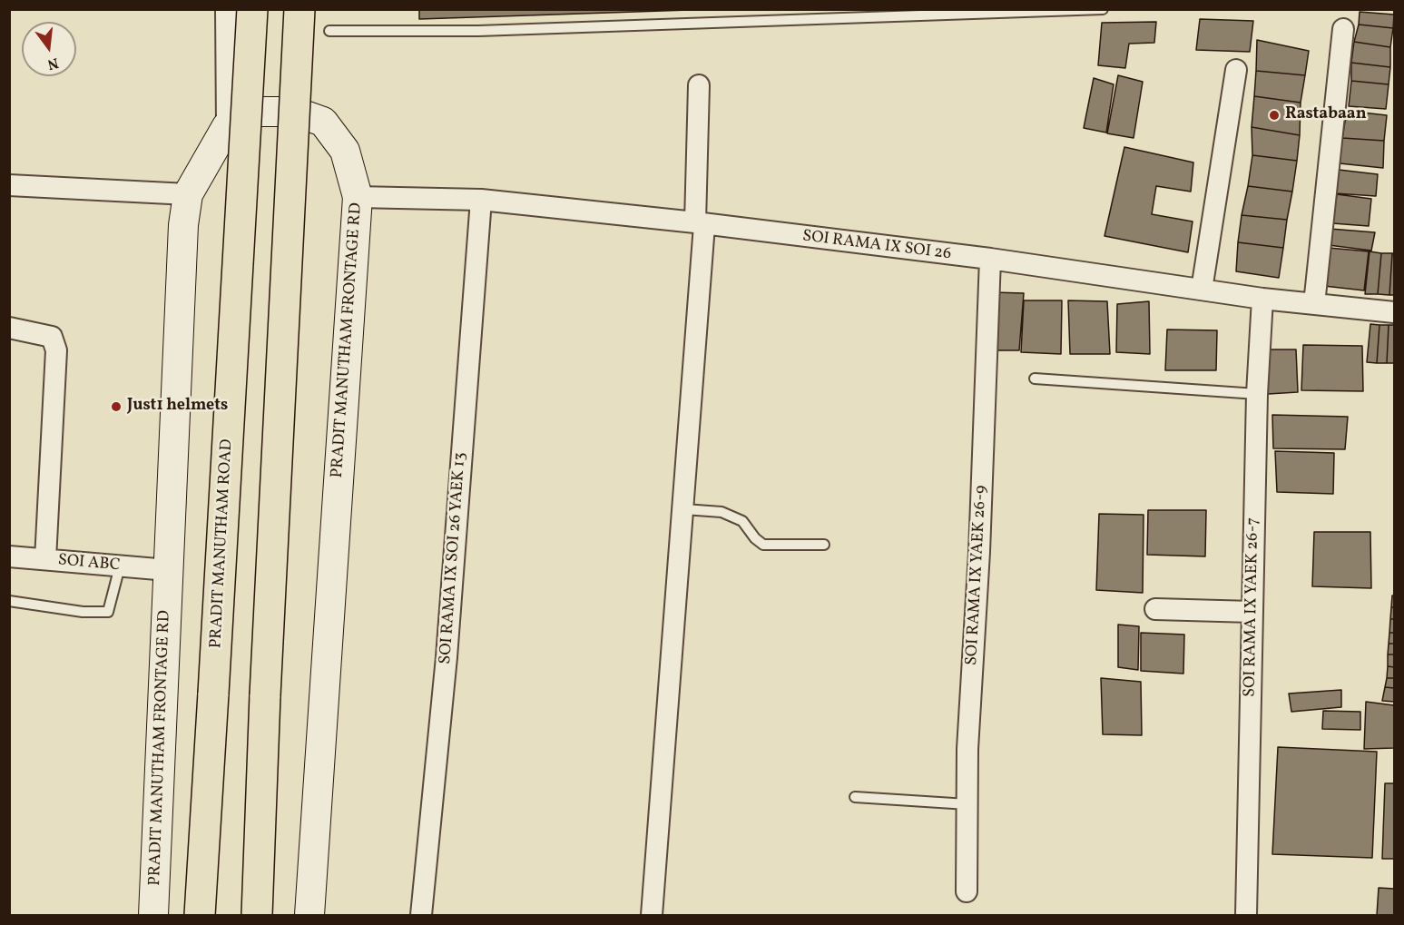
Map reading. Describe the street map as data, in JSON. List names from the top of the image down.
{
  "streets": {
    "main road": ["PRADIT MANUTHAM ROAD"],
    "street": [
      "SOI RAMA IX SOI 26",
      "PRADIT MANUTHAM FRONTAGE RD",
      "SOI RAMA IX SOI 26 YAEK 13",
      "SOI ABC",
      "SOI RAMA IX YAEK 26-9",
      "SOI RAMA IX YAEK 26-7"
    ]
  },
  "crossings": [
    ["SOI RAMA IX SOI 26", "PRADIT MANUTHAM FRONTAGE RD"],
    ["SOI RAMA IX SOI 26", "SOI RAMA IX SOI 26 YAEK 13"],
    ["SOI RAMA IX SOI 26", "SOI RAMA IX YAEK 26-9"],
    ["SOI RAMA IX SOI 26", "SOI RAMA IX YAEK 26-7"],
    ["PRADIT MANUTHAM FRONTAGE RD", "SOI ABC"]
  ],
  "places": ["Rastabaan", "Just1 helmets"],
  "north": "bottom"
}
